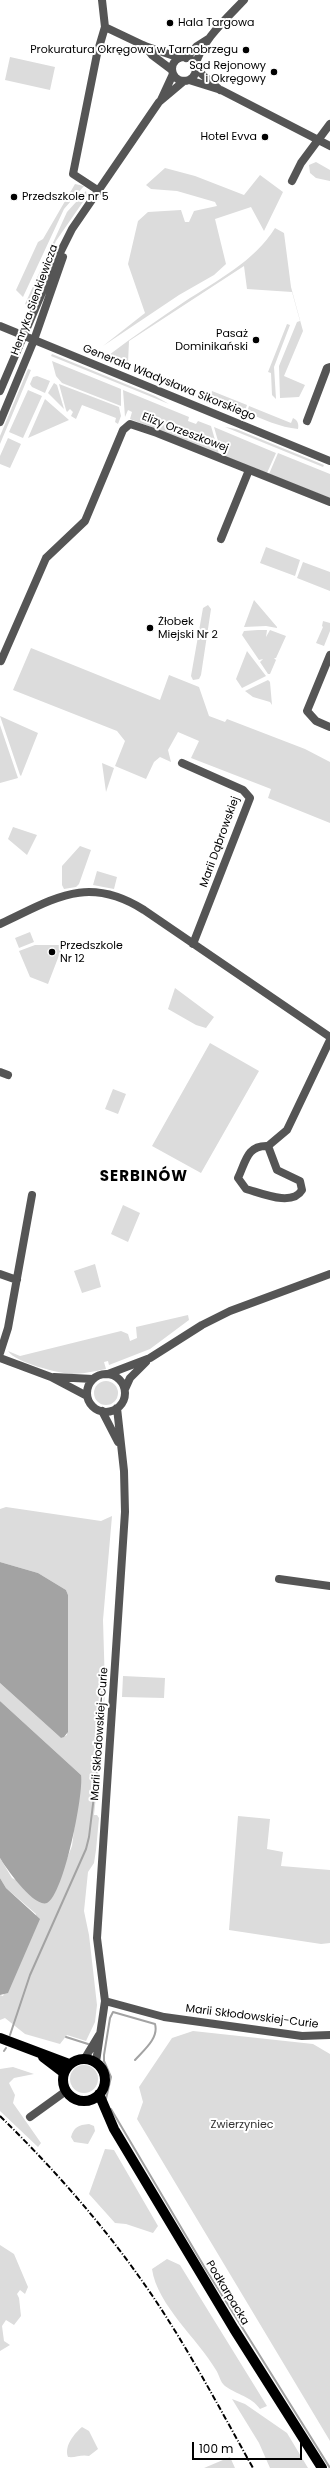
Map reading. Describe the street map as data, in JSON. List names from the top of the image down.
{
  "streets": {
    "main road": ["Podkarpacka"],
    "street": [
      "Henryka Sienkiewicza",
      "Generała Władysława Sikorskiego",
      "Elizy Orzeszkowej",
      "Marii Dąbrowskiej",
      "Marii Skłodowskiej-Curie"
    ]
  },
  "crossings": [
    ["Henryka Sienkiewicza", "Generała Władysława Sikorskiego"]
  ],
  "districts": ["SERBINÓW"],
  "parks": ["Zwierzyniec"],
  "places": [
    "Hala Targowa",
    "Prokuratura Okręgowa w Tarnobrzegu",
    "Sąd Rejonowy i Okręgowy",
    "Hotel Evva",
    "Przedszkole nr 5",
    "Pasaż Dominikański",
    "Żłobek Miejski Nr 2",
    "Przedszkole Nr 12"
  ],
  "scale_bar": "100 m"
}
